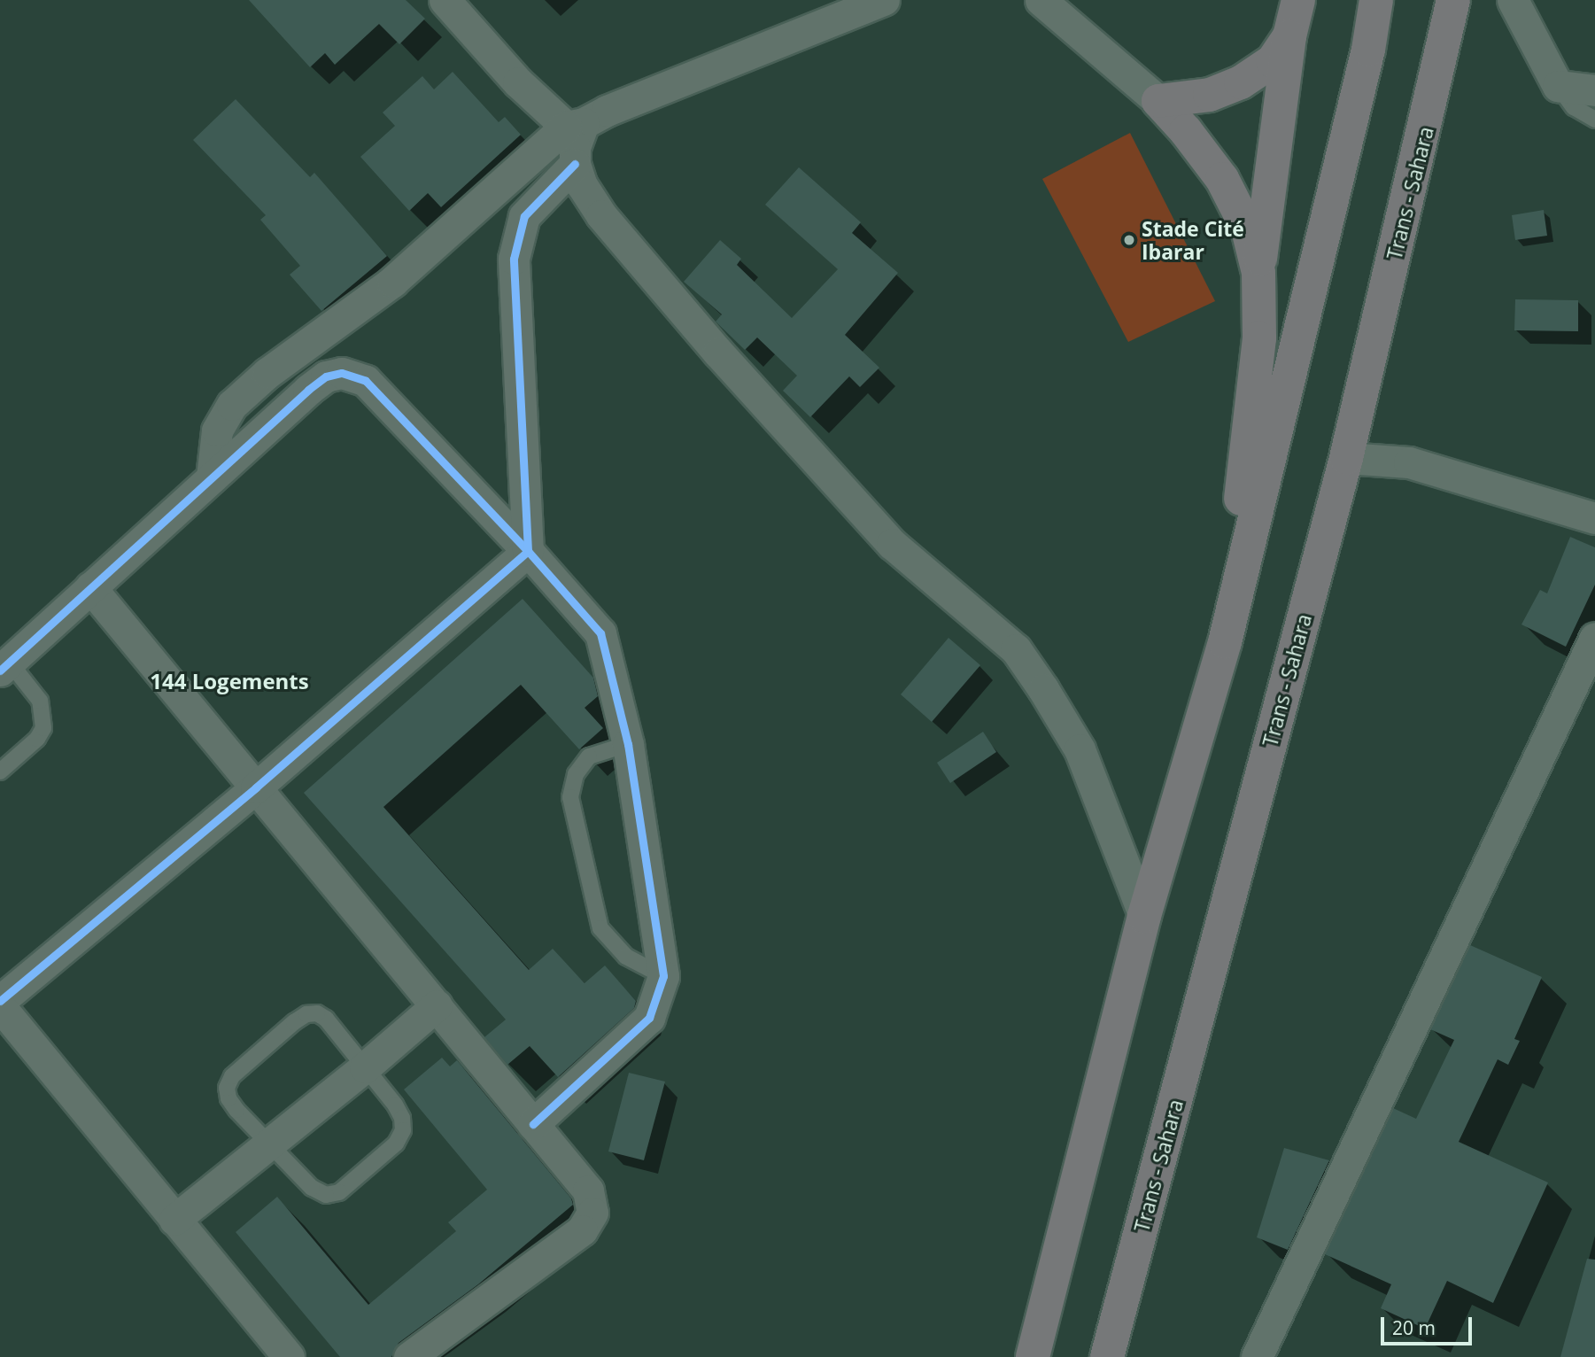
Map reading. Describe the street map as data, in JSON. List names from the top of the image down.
{
  "streets": {
    "highway": ["Trans - Sahara"]
  },
  "districts": ["144 Logements"],
  "places": ["Stade Cité Ibarar"],
  "scale_bar": "20 m"
}
